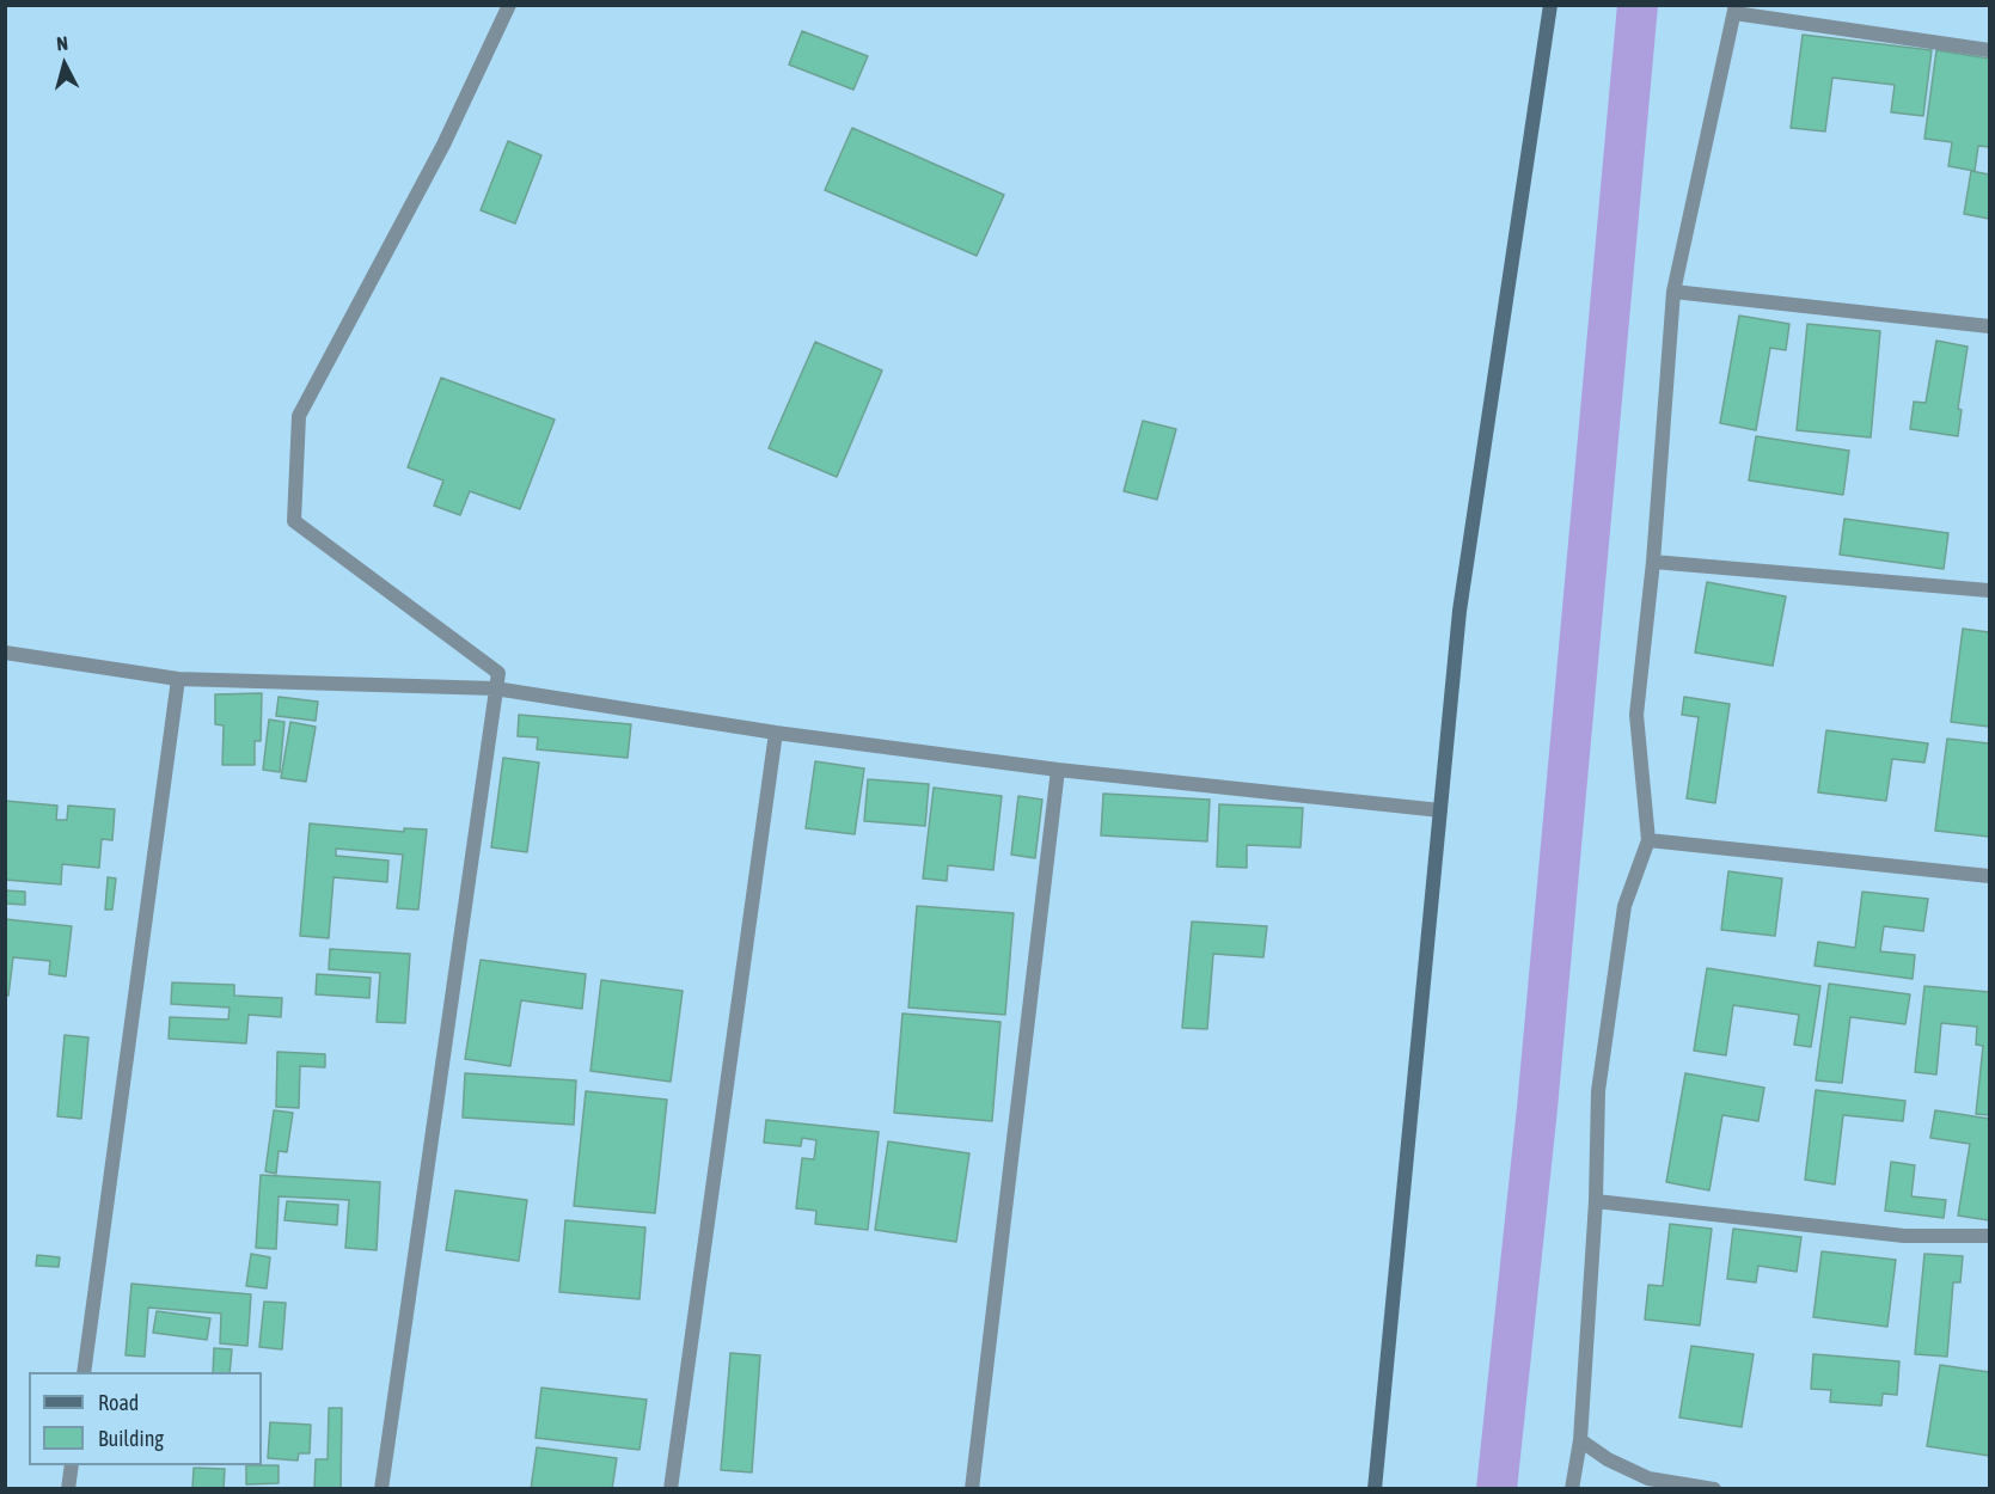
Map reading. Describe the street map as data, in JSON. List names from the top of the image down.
{
  "legend": ["Road", "Building"],
  "north": "top"
}
